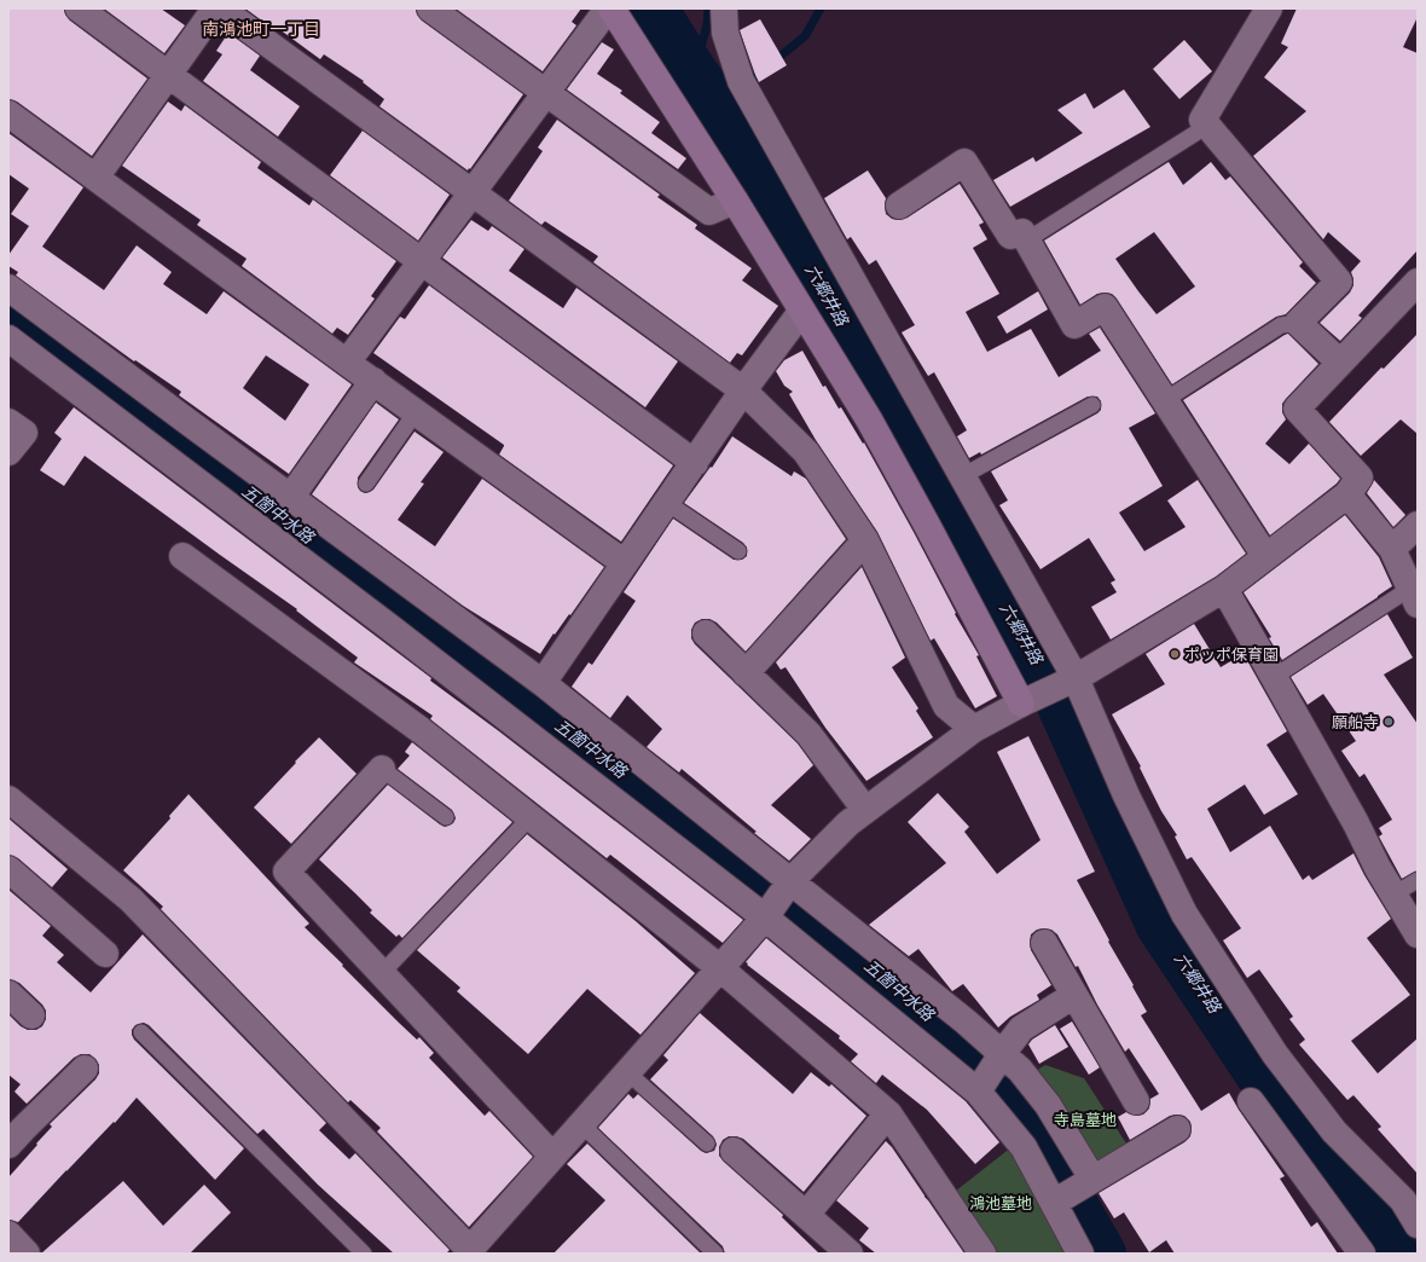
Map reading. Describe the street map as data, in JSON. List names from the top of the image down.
{
  "districts": ["南鴻池町一丁目"],
  "water": ["六郷井路", "五箇中水路"],
  "parks": ["寺島墓地", "鴻池墓地"],
  "places": ["ポッポ保育園", "願船寺"]
}
